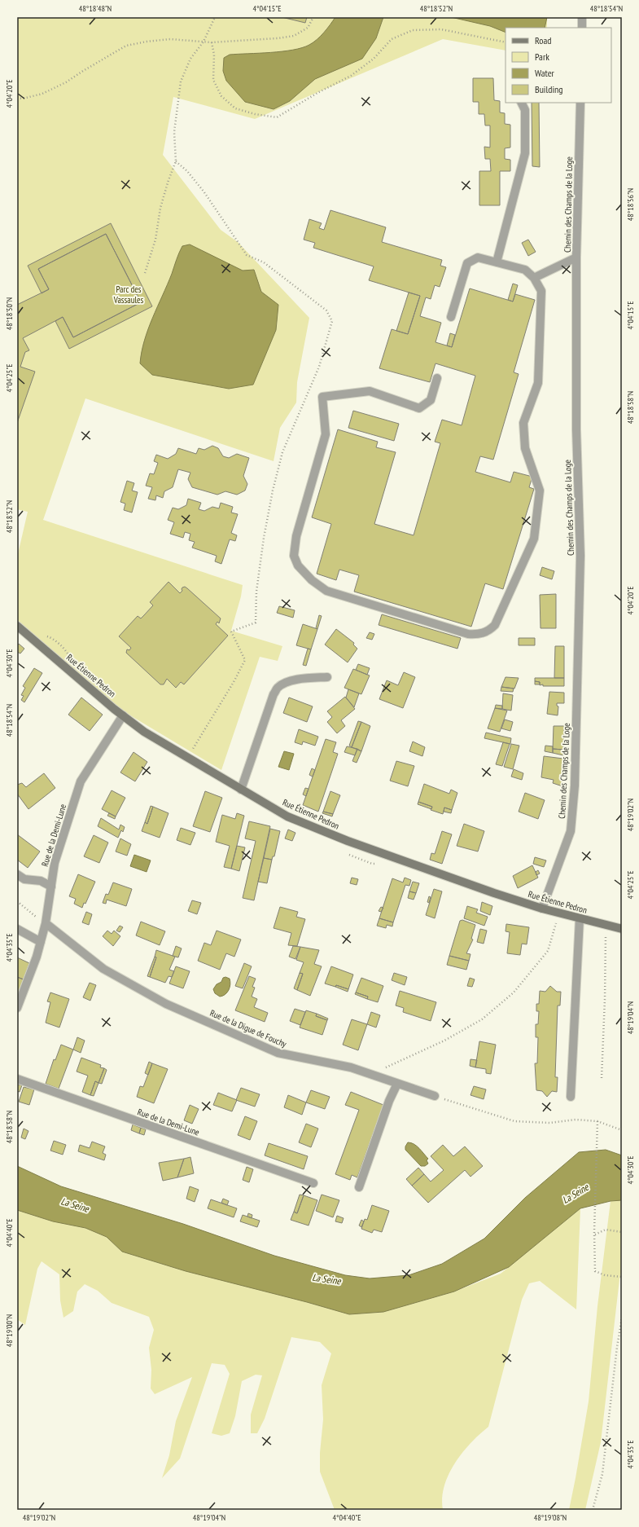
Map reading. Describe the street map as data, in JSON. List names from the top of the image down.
{
  "streets": {
    "street": [
      "Chemin des Champs de la Loge",
      "Rue Étienne Pedron",
      "Rue de la Demi-Lune",
      "Rue de la Digue de Fouchy"
    ]
  },
  "crossings": [
    ["Chemin des Champs de la Loge", "Rue Étienne Pedron"],
    ["Rue Étienne Pedron", "Rue de la Demi-Lune"],
    ["Rue de la Demi-Lune", "Rue de la Digue de Fouchy"]
  ],
  "water": ["La Seine"],
  "parks": ["Parc des Vassaules"],
  "legend": [
    "Road",
    "Park",
    "Water",
    "Building"
  ],
  "coordinates": [
    "48°18'48\"N",
    "4°04'15\"E",
    "48°18'52\"N",
    "48°18'54\"N",
    "4°04'20\"E",
    "48°18'56\"N",
    "48°18'50\"N",
    "4°04'25\"E",
    "48°18'58\"N",
    "4°04'30\"E",
    "48°19'02\"N",
    "4°04'35\"E",
    "48°19'04\"N",
    "4°04'40\"E",
    "48°19'00\"N",
    "48°19'08\"N"
  ]
}
